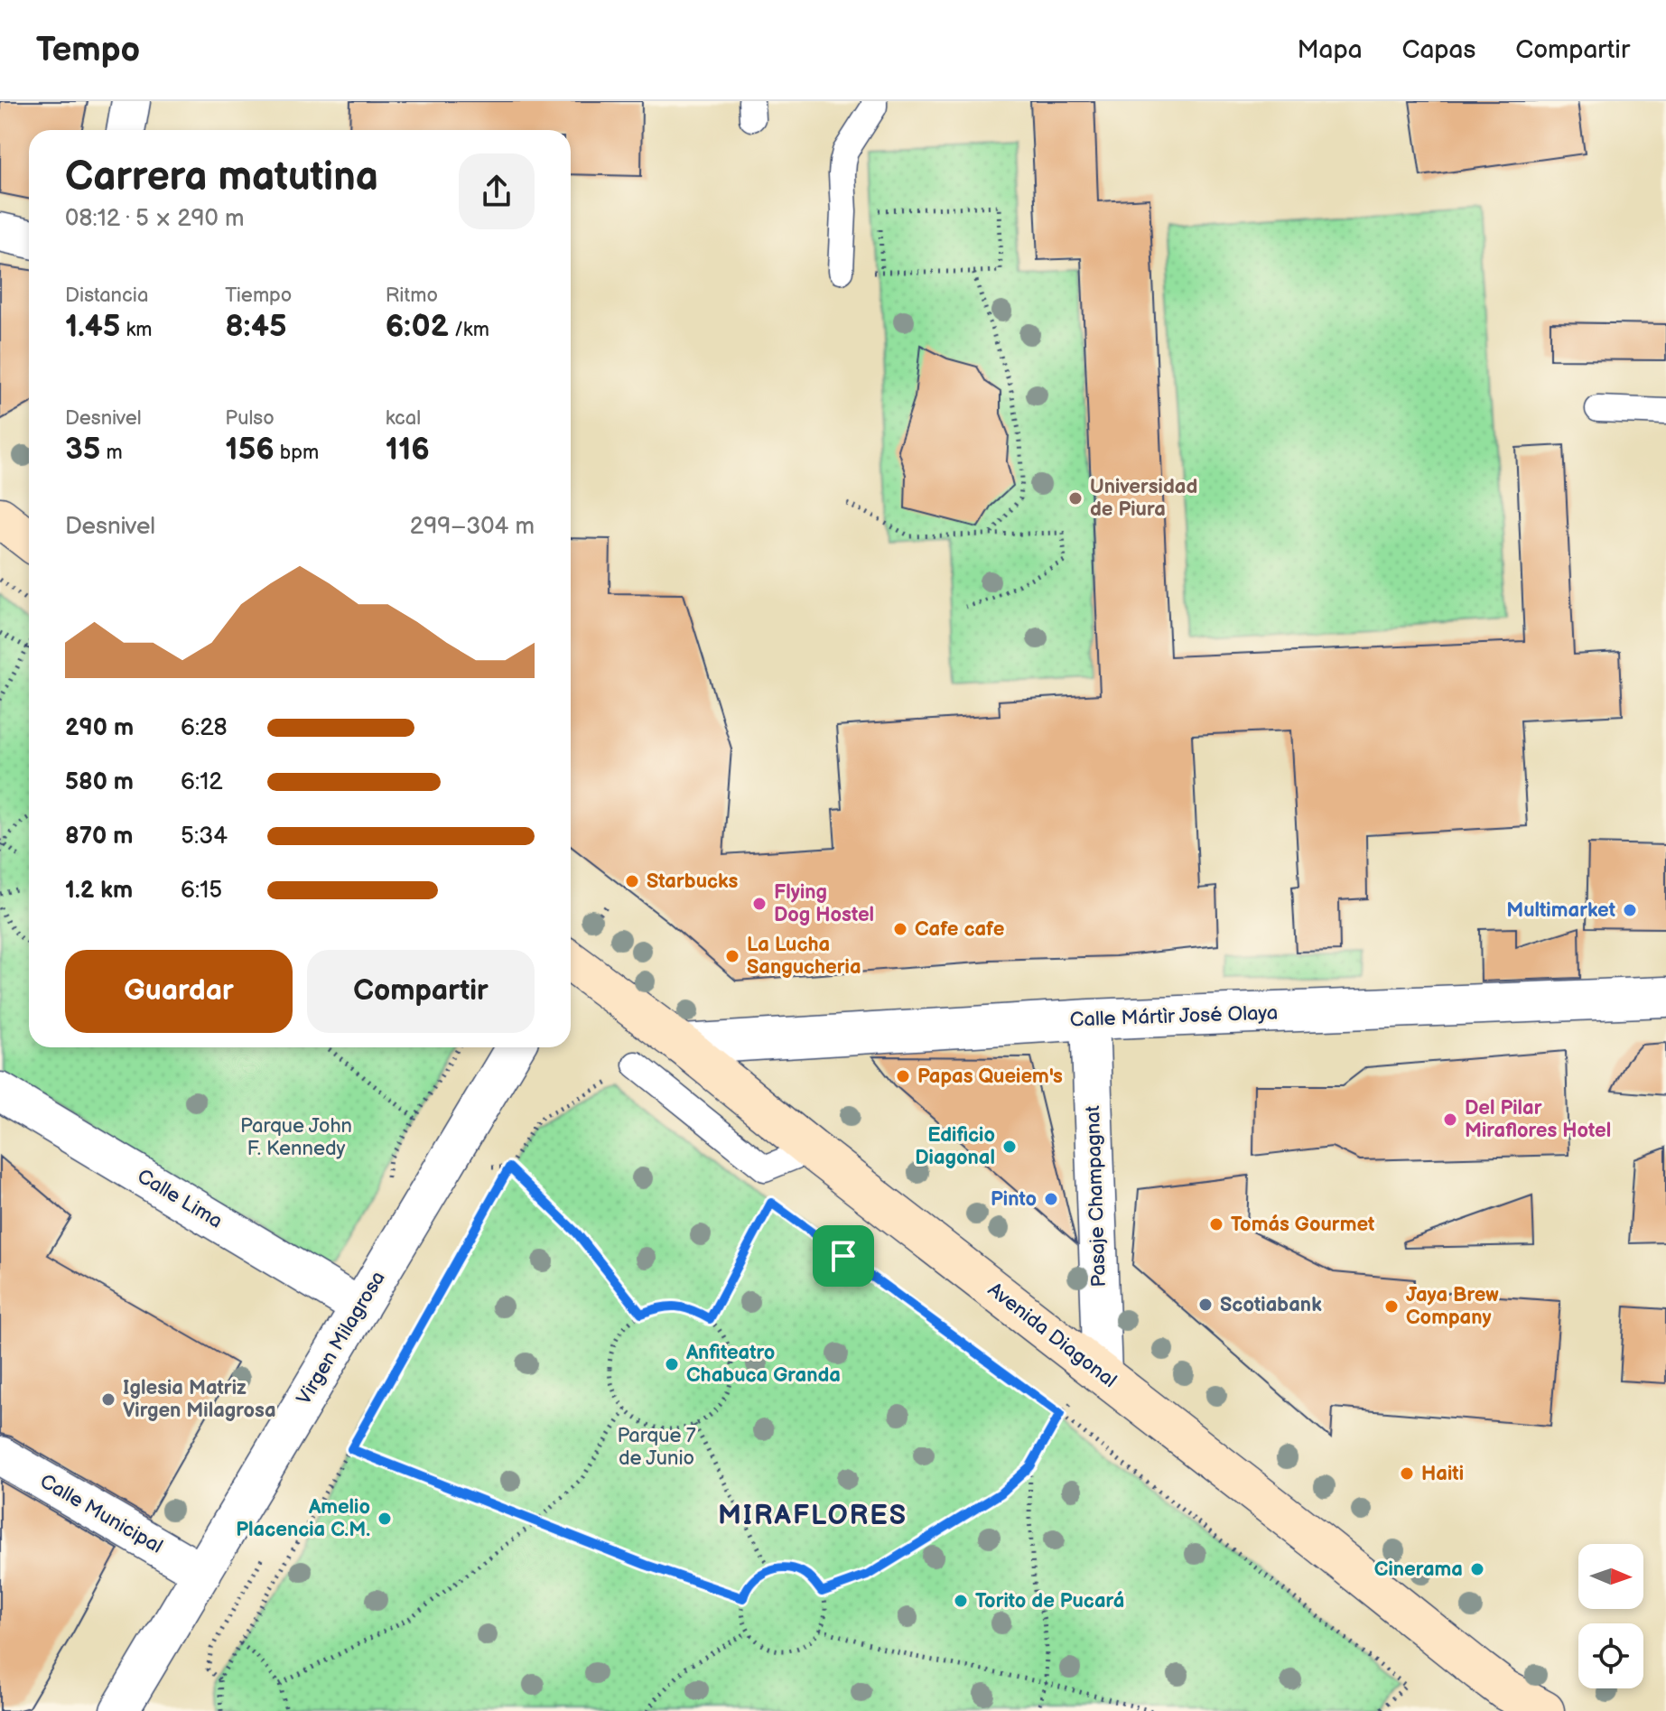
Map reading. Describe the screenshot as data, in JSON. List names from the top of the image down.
{
  "streets": {
    "main road": ["Avenida Diagonal"],
    "street": [
      "Calle Mártìr José Olaya",
      "Pasaje Champagnat",
      "Calle Lima",
      "Virgen Milagrosa",
      "Calle Municipal"
    ]
  },
  "crossings": [
    ["Calle Mártìr José Olaya", "Pasaje Champagnat"],
    ["Calle Mártìr José Olaya", "Avenida Diagonal"],
    ["Pasaje Champagnat", "Avenida Diagonal"],
    ["Calle Lima", "Virgen Milagrosa"],
    ["Virgen Milagrosa", "Calle Municipal"]
  ],
  "districts": ["MIRAFLORES"],
  "parks": ["Parque John F. Kennedy", "Parque 7 de Junio"],
  "places": [
    "Universidad de Piura",
    "Starbucks",
    "Flying Dog Hostel",
    "Multimarket",
    "Cafe cafe",
    "La Lucha Sangucheria",
    "Papas Queiem's",
    "Del Pilar Miraflores Hotel",
    "Edificio Diagonal",
    "Pinto",
    "Tomás Gourmet",
    "Scotiabank",
    "Jaya Brew Company",
    "Anfiteatro Chabuca Granda",
    "Iglesia Matriz Virgen Milagrosa",
    "Haiti",
    "Amelio Placencia C.M.",
    "Cinerama",
    "Torito de Pucará"
  ],
  "north": "right",
  "page": {
    "header": "Tempo",
    "nav": ["Mapa", "Capas", "Compartir"],
    "heading": ["Carrera matutina", "08:12 · 5 × 290 m"],
    "stats": [
      ["Distancia", "1.45 km"],
      ["Tiempo", "8:45"],
      ["Ritmo", "6:02 /km"],
      ["Desnivel", "35 m"],
      ["Pulso", "156 bpm"],
      ["kcal", "116"]
    ],
    "chart": ["Desnivel", "299–304 m"],
    "list": [
      {
        "name": "290 m",
        "note": "6:28"
      },
      {
        "name": "580 m",
        "note": "6:12"
      },
      {
        "name": "870 m",
        "note": "5:34"
      },
      {
        "name": "1.2 km",
        "note": "6:15"
      }
    ],
    "buttons": ["Guardar", "Compartir"]
  }
}
